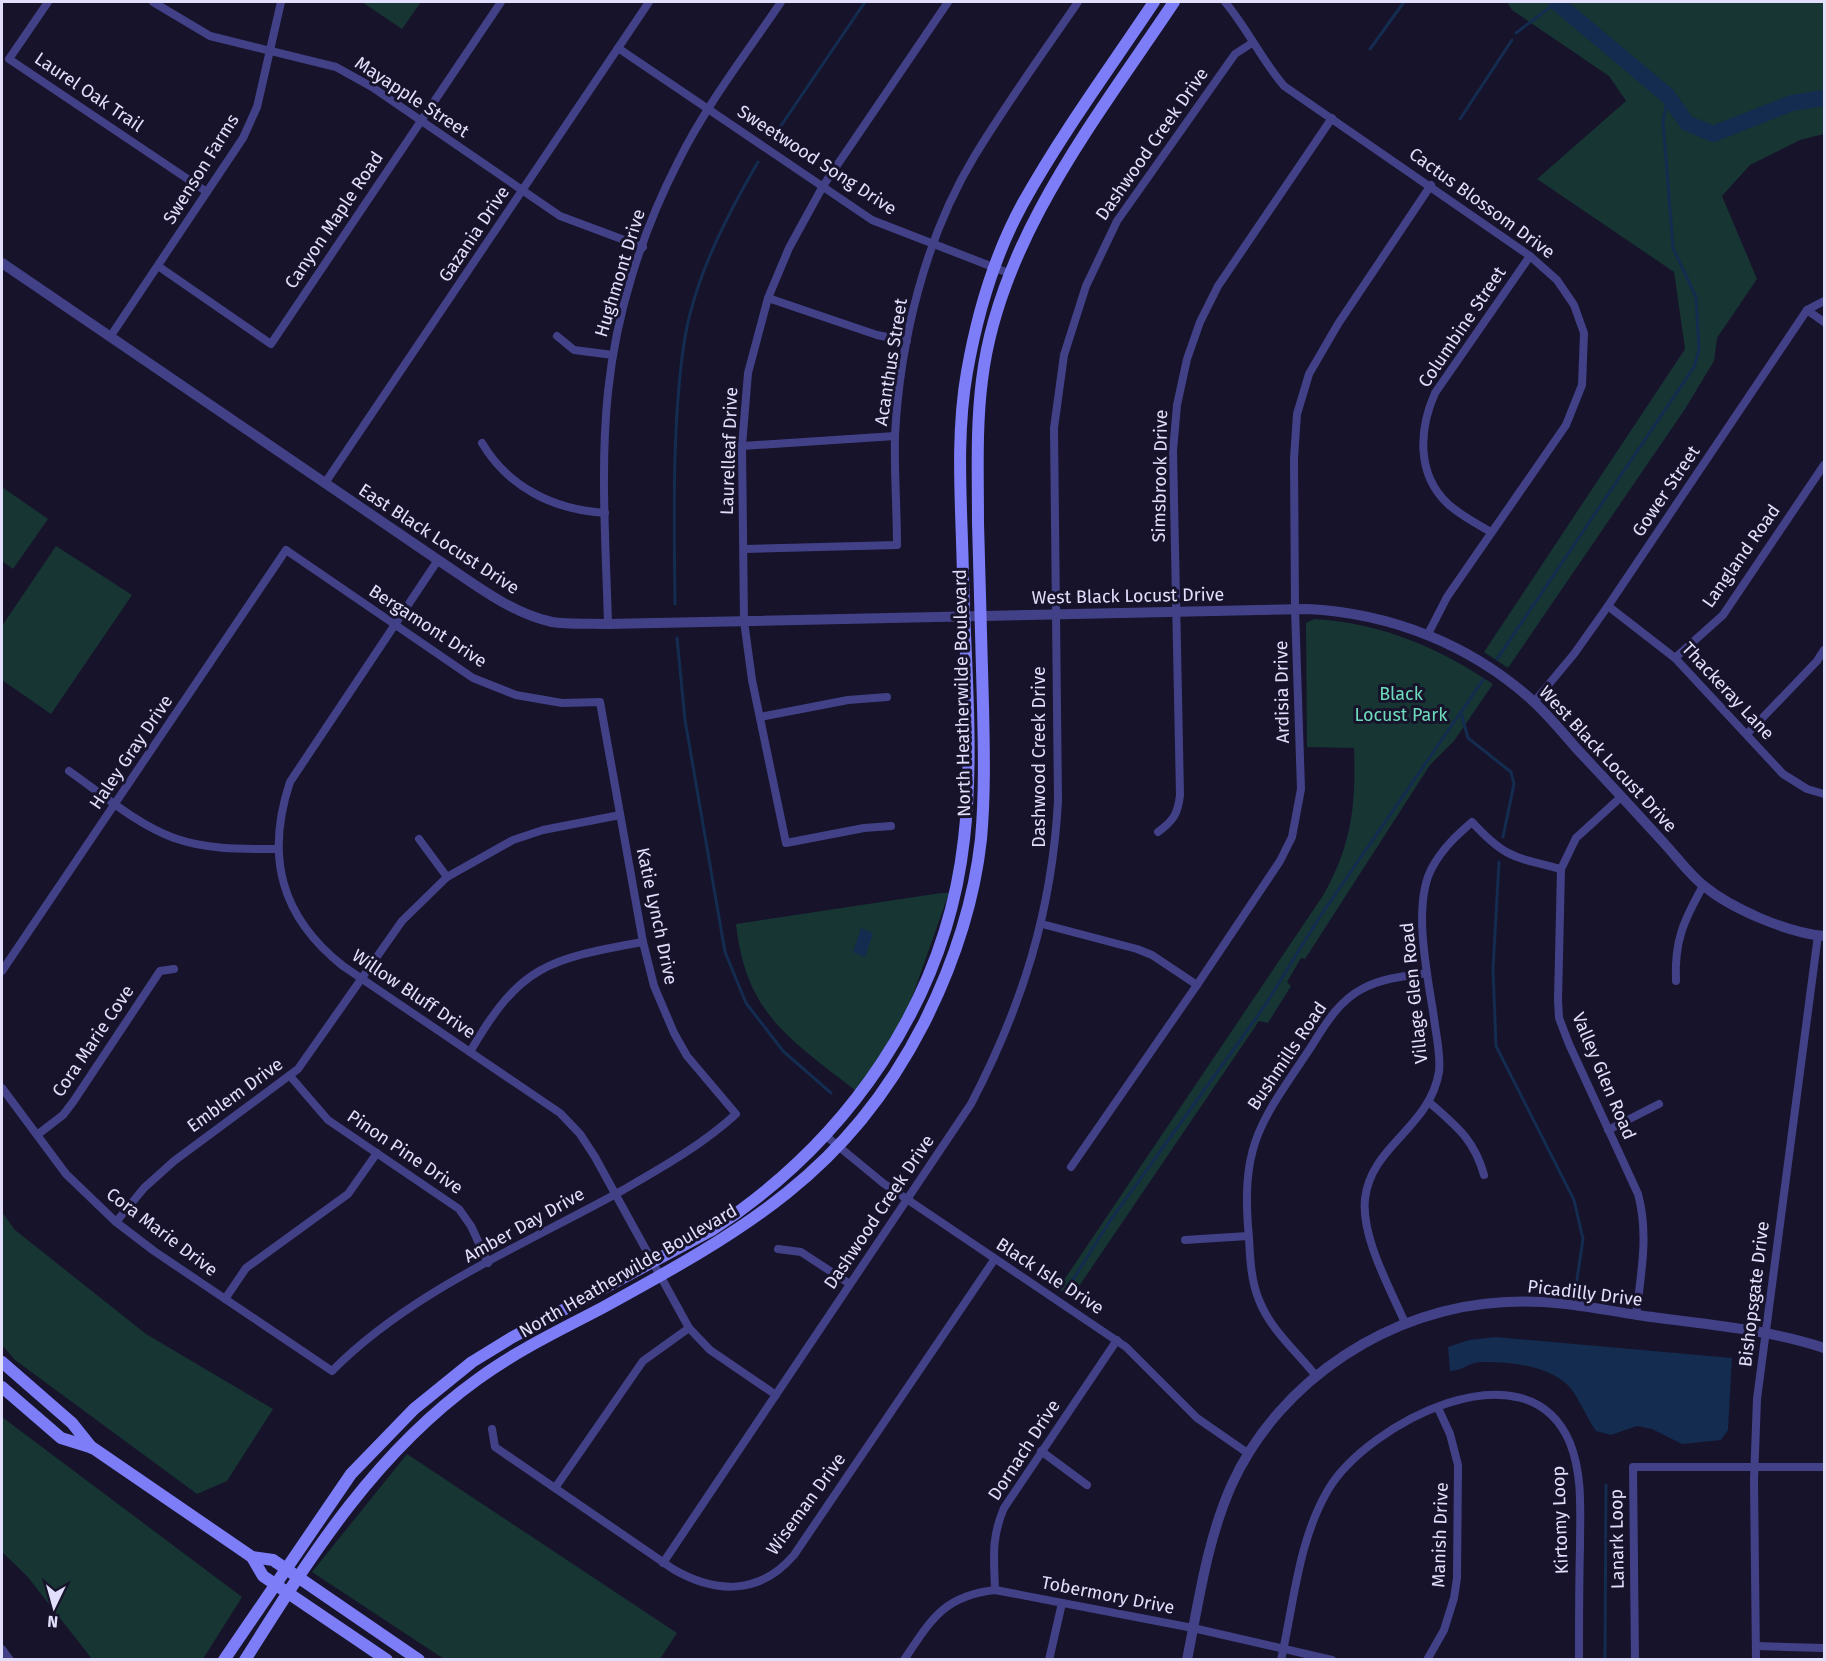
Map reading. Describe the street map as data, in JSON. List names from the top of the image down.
{
  "streets": {
    "main road": ["North Heatherwilde Boulevard"],
    "street": [
      "Laurel Oak Trail",
      "Mayapple Street",
      "Dashwood Creek Drive",
      "Sweetwood Song Drive",
      "Swenson Farms",
      "Cactus Blossom Drive",
      "Canyon Maple Road",
      "Gazania Drive",
      "Hughmont Drive",
      "Columbine Street",
      "Acanthus Street",
      "Laurelleaf Drive",
      "Simsbrook Drive",
      "Gower Street",
      "East Black Locust Drive",
      "Langland Road",
      "West Black Locust Drive",
      "Bergamont Drive",
      "Thackeray Lane",
      "Ardisia Drive",
      "Haley Gray Drive",
      "Katie Lynch Drive",
      "Village Glen Road",
      "Willow Bluff Drive",
      "Cora Marie Cove",
      "Bushmills Road",
      "Valley Glen Road",
      "Emblem Drive",
      "Pinon Pine Drive",
      "Amber Day Drive",
      "Cora Marie Drive",
      "Black Isle Drive",
      "Picadilly Drive",
      "Bishopsgate Drive",
      "Dornach Drive",
      "Wiseman Drive",
      "Kirtomy Loop",
      "Manish Drive",
      "Lanark Loop",
      "Tobermory Drive"
    ]
  },
  "crossings": [
    ["Laurel Oak Trail", "Swenson Farms"],
    ["Mayapple Street", "Swenson Farms"],
    ["Mayapple Street", "Canyon Maple Road"],
    ["Mayapple Street", "Gazania Drive"],
    ["Mayapple Street", "Hughmont Drive"],
    ["Dashwood Creek Drive", "Cactus Blossom Drive"],
    ["Dashwood Creek Drive", "West Black Locust Drive"],
    ["Dashwood Creek Drive", "Willow Bluff Drive"],
    ["Dashwood Creek Drive", "Black Isle Drive"],
    ["Dashwood Creek Drive", "Wiseman Drive"],
    ["Sweetwood Song Drive", "Gazania Drive"],
    ["Sweetwood Song Drive", "Hughmont Drive"],
    ["Sweetwood Song Drive", "Acanthus Street"],
    ["Sweetwood Song Drive", "Laurelleaf Drive"],
    ["Sweetwood Song Drive", "North Heatherwilde Boulevard"],
    ["Swenson Farms", "Canyon Maple Road"],
    ["Swenson Farms", "East Black Locust Drive"],
    ["Cactus Blossom Drive", "Columbine Street"],
    ["Cactus Blossom Drive", "Simsbrook Drive"],
    ["Cactus Blossom Drive", "West Black Locust Drive"],
    ["Cactus Blossom Drive", "Ardisia Drive"],
    ["Gazania Drive", "East Black Locust Drive"],
    ["Hughmont Drive", "East Black Locust Drive"],
    ["Acanthus Street", "Laurelleaf Drive"],
    ["Laurelleaf Drive", "East Black Locust Drive"],
    ["Simsbrook Drive", "West Black Locust Drive"],
    ["Gower Street", "West Black Locust Drive"],
    ["Gower Street", "Thackeray Lane"],
    ["East Black Locust Drive", "West Black Locust Drive"],
    ["East Black Locust Drive", "North Heatherwilde Boulevard"],
    ["East Black Locust Drive", "Willow Bluff Drive"],
    ["Langland Road", "Thackeray Lane"],
    ["West Black Locust Drive", "Ardisia Drive"],
    ["West Black Locust Drive", "North Heatherwilde Boulevard"],
    ["West Black Locust Drive", "Valley Glen Road"],
    ["West Black Locust Drive", "Bishopsgate Drive"],
    ["Bergamont Drive", "Haley Gray Drive"],
    ["Bergamont Drive", "Katie Lynch Drive"],
    ["Bergamont Drive", "Willow Bluff Drive"],
    ["North Heatherwilde Boulevard", "Willow Bluff Drive"],
    ["North Heatherwilde Boulevard", "Black Isle Drive"],
    ["Katie Lynch Drive", "Emblem Drive"],
    ["Katie Lynch Drive", "Amber Day Drive"],
    ["Village Glen Road", "Bushmills Road"],
    ["Village Glen Road", "Valley Glen Road"],
    ["Village Glen Road", "Picadilly Drive"],
    ["Willow Bluff Drive", "Emblem Drive"],
    ["Willow Bluff Drive", "Amber Day Drive"],
    ["Cora Marie Cove", "Cora Marie Drive"],
    ["Bushmills Road", "Picadilly Drive"],
    ["Valley Glen Road", "Picadilly Drive"],
    ["Emblem Drive", "Pinon Pine Drive"],
    ["Emblem Drive", "Cora Marie Drive"],
    ["Pinon Pine Drive", "Amber Day Drive"],
    ["Amber Day Drive", "Cora Marie Drive"],
    ["Black Isle Drive", "Picadilly Drive"],
    ["Black Isle Drive", "Dornach Drive"],
    ["Black Isle Drive", "Wiseman Drive"],
    ["Picadilly Drive", "Bishopsgate Drive"],
    ["Picadilly Drive", "Tobermory Drive"],
    ["Bishopsgate Drive", "Lanark Loop"],
    ["Dornach Drive", "Tobermory Drive"],
    ["Kirtomy Loop", "Manish Drive"],
    ["Kirtomy Loop", "Tobermory Drive"]
  ],
  "parks": ["Black Locust Park"],
  "north": "bottom"
}
